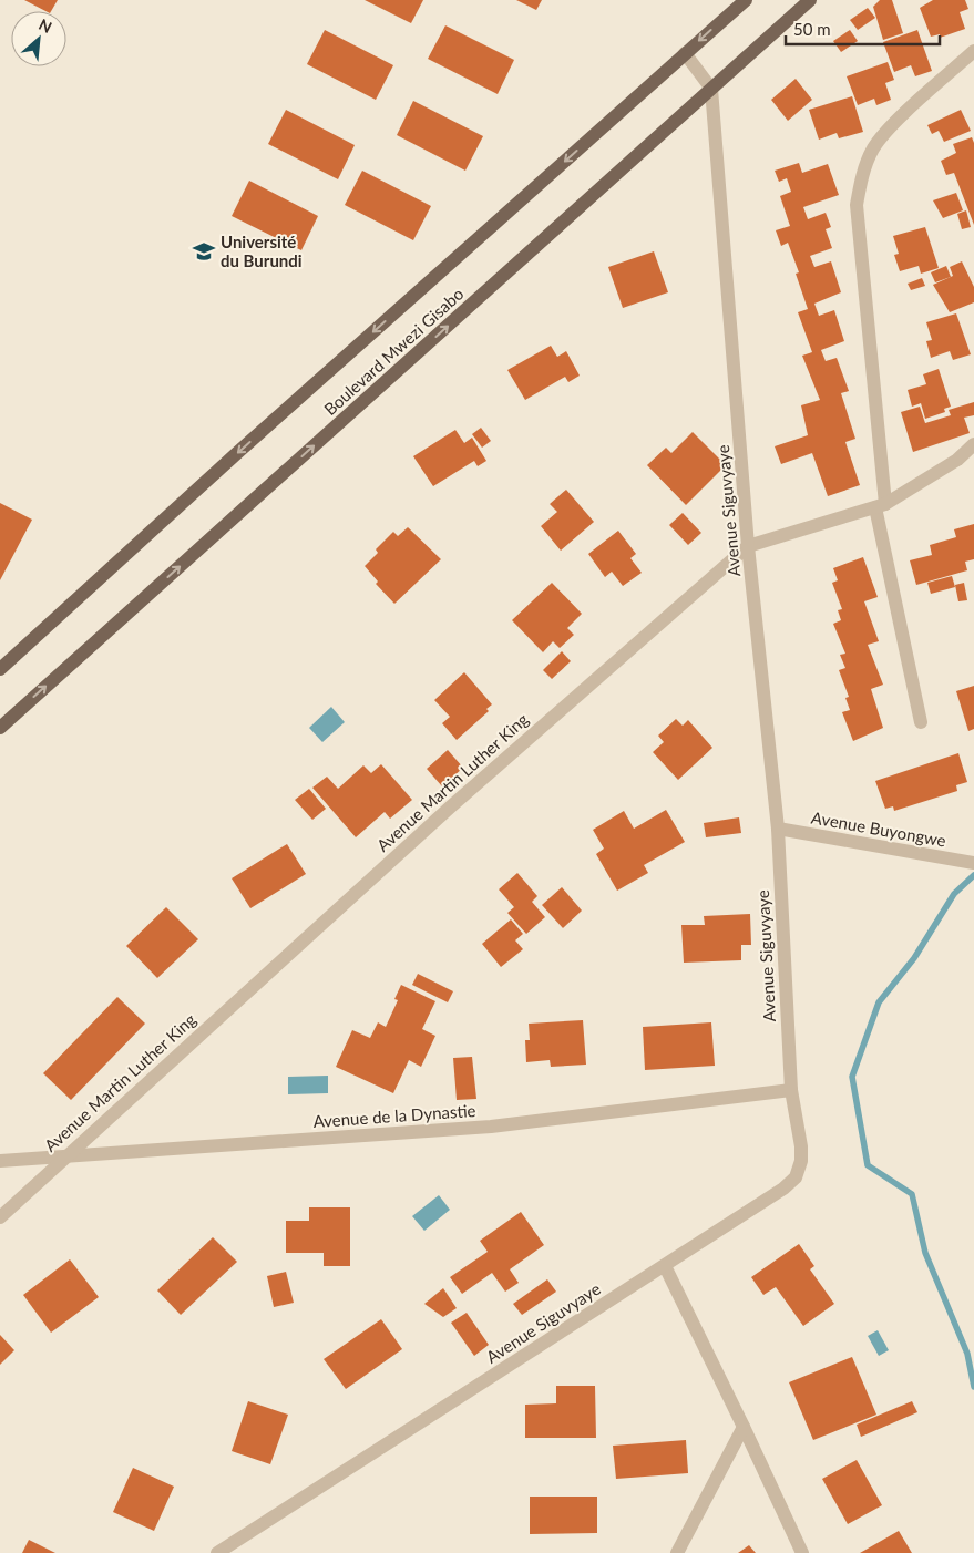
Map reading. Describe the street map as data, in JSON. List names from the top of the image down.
{
  "streets": {
    "main road": ["Boulevard Mwezi Gisabo"],
    "street": [
      "Avenue Siguvyaye",
      "Avenue Martin Luther King",
      "Avenue Buyongwe",
      "Avenue de la Dynastie"
    ]
  },
  "crossings": [
    ["Boulevard Mwezi Gisabo", "Avenue Siguvyaye"],
    ["Avenue Siguvyaye", "Avenue Martin Luther King"],
    ["Avenue Siguvyaye", "Avenue Buyongwe"],
    ["Avenue Siguvyaye", "Avenue de la Dynastie"],
    ["Avenue Martin Luther King", "Avenue de la Dynastie"]
  ],
  "places": {
    "school or university": ["Université du Burundi"]
  },
  "scale_bar": "50 m",
  "north": "top right"
}
